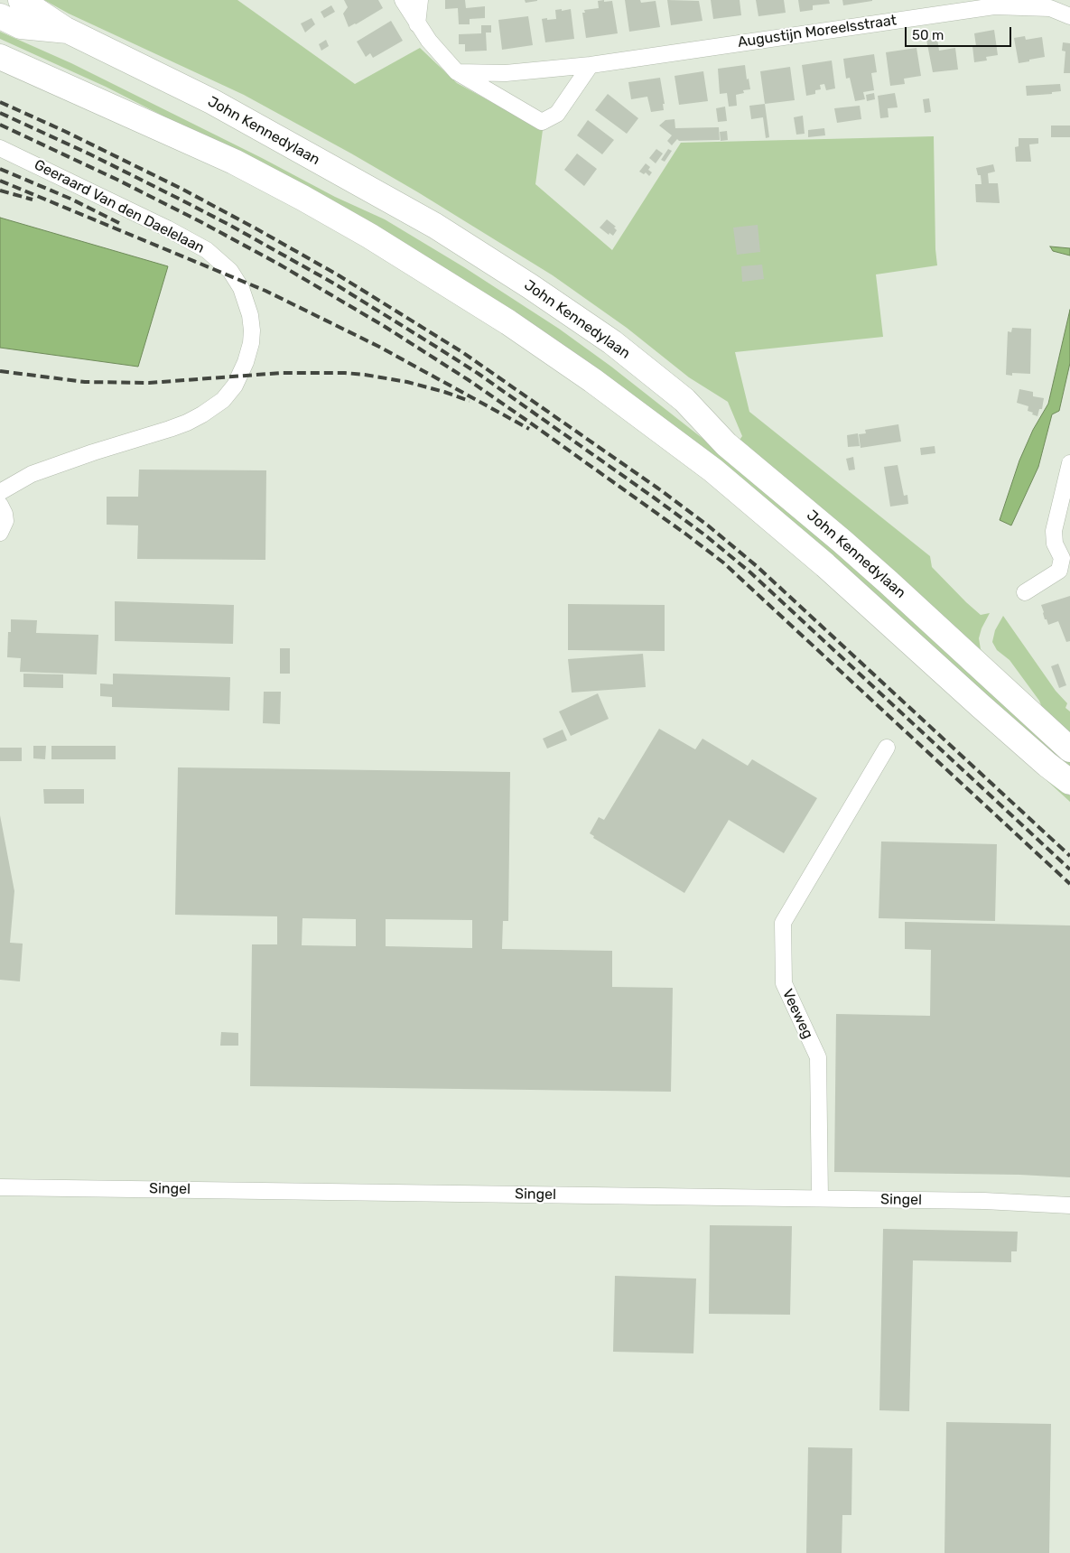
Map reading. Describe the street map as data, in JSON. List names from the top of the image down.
{
  "streets": {
    "highway": ["John Kennedylaan"],
    "street": [
      "Augustijn Moreelsstraat",
      "Geeraard Van den Daelelaan",
      "Veeweg",
      "Singel"
    ]
  },
  "crossings": [
    ["Veeweg", "Singel"]
  ],
  "scale_bar": "50 m"
}
